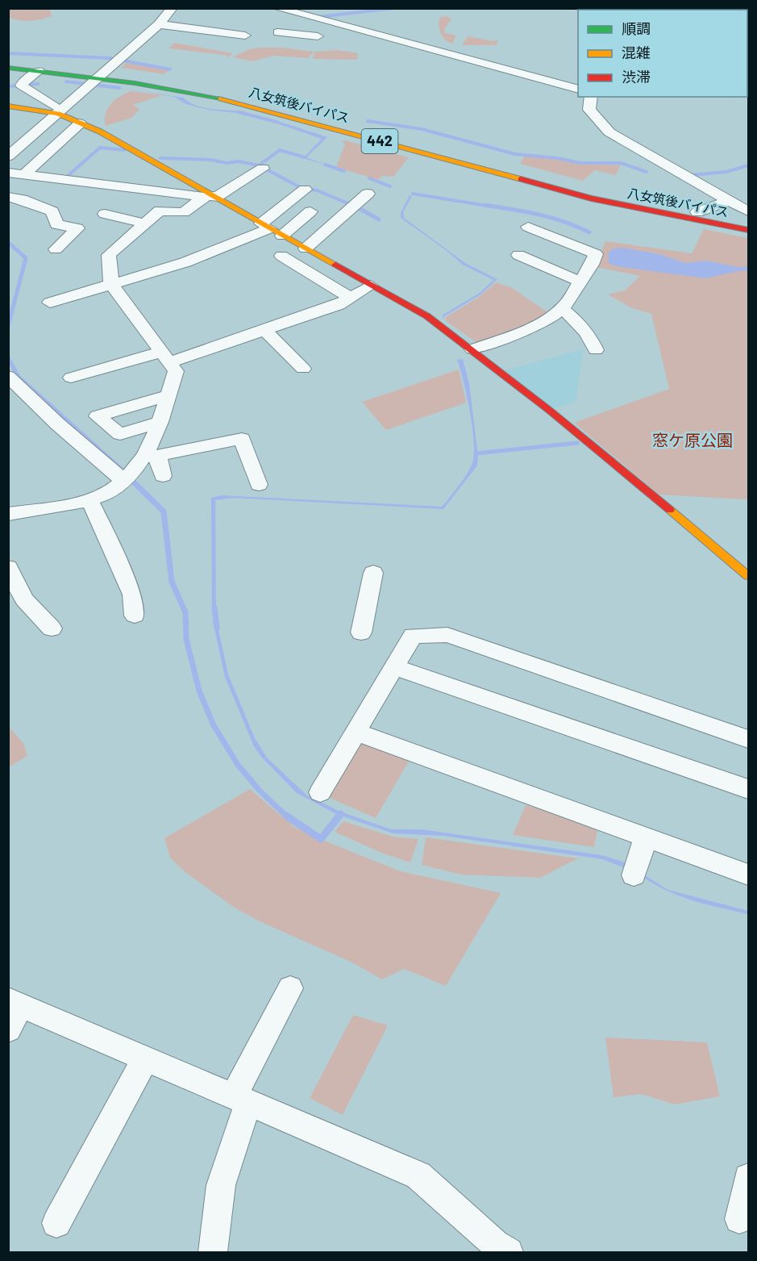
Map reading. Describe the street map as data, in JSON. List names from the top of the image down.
{
  "streets": {
    "main road": ["八女筑後バイパス", "442"]
  },
  "parks": ["窓ケ原公園"],
  "legend": ["順調", "混雑", "渋滞"]
}
